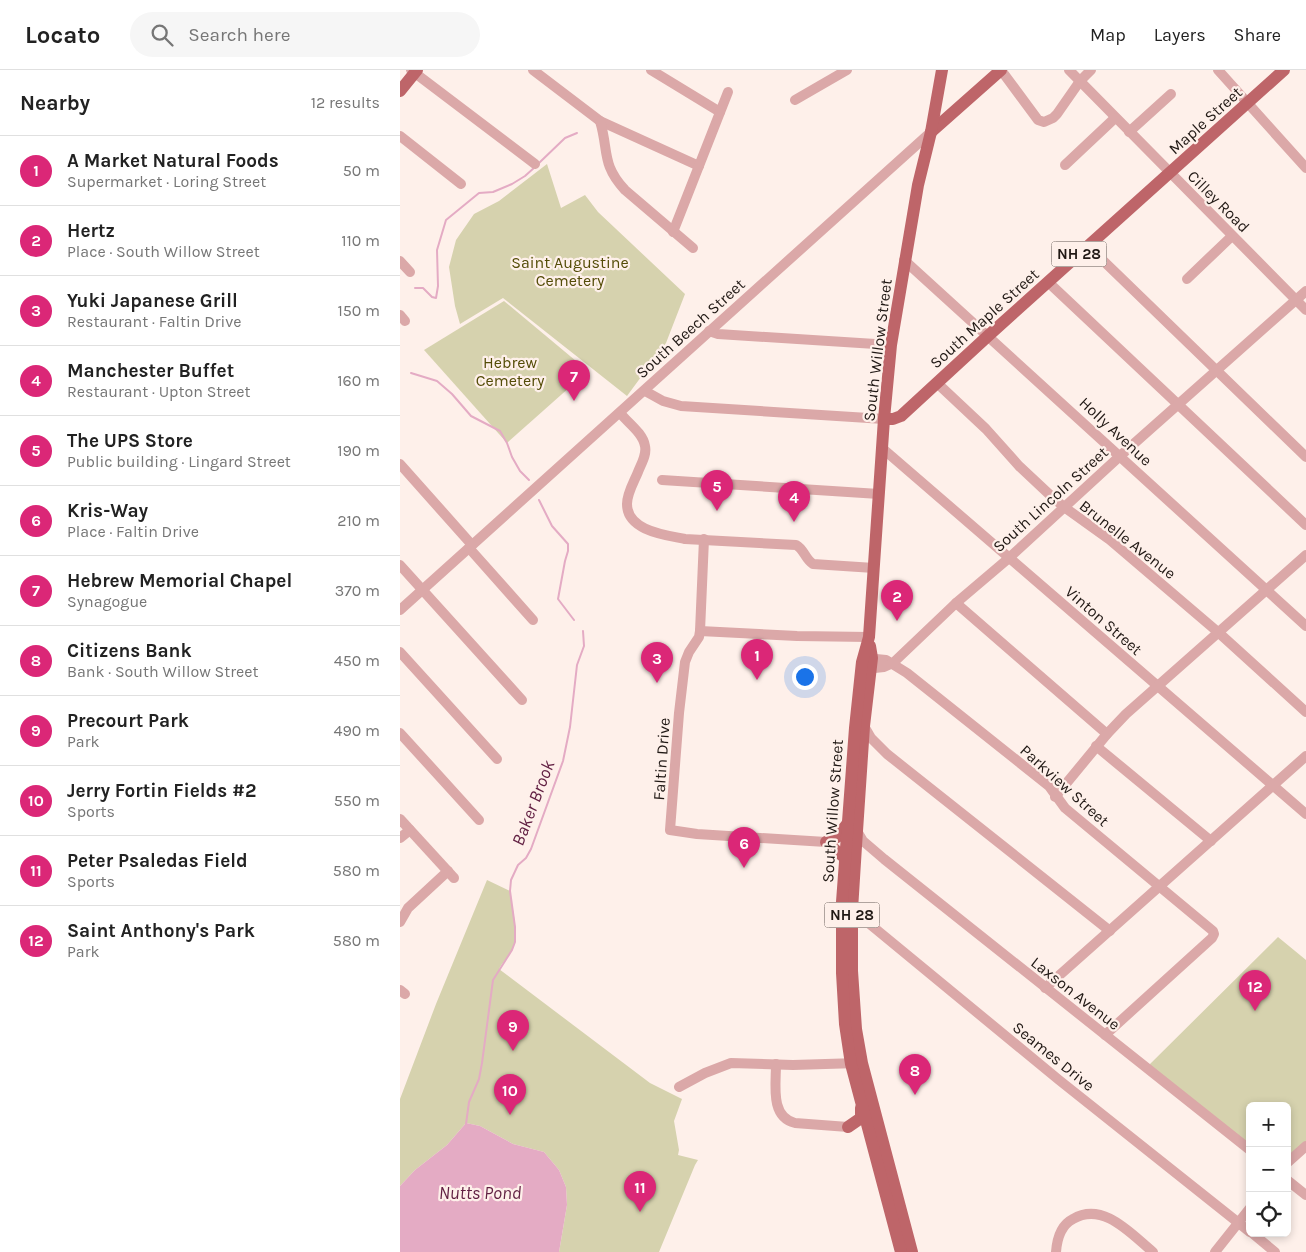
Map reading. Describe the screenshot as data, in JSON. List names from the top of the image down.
{
  "streets": {
    "main road": [
      "Maple Street",
      "NH 28",
      "South Maple Street",
      "South Beech Street",
      "South Willow Street"
    ],
    "street": [
      "Cilley Road",
      "Holly Avenue",
      "South Lincoln Street",
      "Brunelle Avenue",
      "Vinton Street",
      "Faltin Drive",
      "Parkview Street",
      "Laxson Avenue",
      "Seames Drive"
    ]
  },
  "crossings": [
    ["Maple Street", "Cilley Road"],
    ["Maple Street", "South Maple Street"],
    ["Cilley Road", "South Maple Street"],
    ["Cilley Road", "South Lincoln Street"],
    ["South Maple Street", "South Willow Street"],
    ["South Maple Street", "Holly Avenue"],
    ["South Maple Street", "Brunelle Avenue"],
    ["South Beech Street", "South Willow Street"],
    ["South Willow Street", "Holly Avenue"],
    ["South Willow Street", "South Lincoln Street"],
    ["South Willow Street", "Vinton Street"],
    ["South Willow Street", "Laxson Avenue"],
    ["South Willow Street", "Seames Drive"],
    ["Holly Avenue", "South Lincoln Street"],
    ["South Lincoln Street", "Brunelle Avenue"],
    ["South Lincoln Street", "Vinton Street"],
    ["South Lincoln Street", "Parkview Street"],
    ["Parkview Street", "Laxson Avenue"]
  ],
  "water": ["Baker Brook", "Nutts Pond"],
  "parks": ["Saint Augustine Cemetery", "Hebrew Cemetery"],
  "page": {
    "header": "Locato",
    "search": "Search here",
    "nav": ["Map", "Layers", "Share"],
    "heading": ["Nearby", "12 results"],
    "list": [
      {
        "mark": "1",
        "name": "A Market Natural Foods",
        "note": "Supermarket · Loring Street",
        "value": "50 m"
      },
      {
        "mark": "2",
        "name": "Hertz",
        "note": "Place · South Willow Street",
        "value": "110 m"
      },
      {
        "mark": "3",
        "name": "Yuki Japanese Grill",
        "note": "Restaurant · Faltin Drive",
        "value": "150 m"
      },
      {
        "mark": "4",
        "name": "Manchester Buffet",
        "note": "Restaurant · Upton Street",
        "value": "160 m"
      },
      {
        "mark": "5",
        "name": "The UPS Store",
        "note": "Public building · Lingard Street",
        "value": "190 m"
      },
      {
        "mark": "6",
        "name": "Kris-Way",
        "note": "Place · Faltin Drive",
        "value": "210 m"
      },
      {
        "mark": "7",
        "name": "Hebrew Memorial Chapel",
        "note": "Synagogue",
        "value": "370 m"
      },
      {
        "mark": "8",
        "name": "Citizens Bank",
        "note": "Bank · South Willow Street",
        "value": "450 m"
      },
      {
        "mark": "9",
        "name": "Precourt Park",
        "note": "Park",
        "value": "490 m"
      },
      {
        "mark": "10",
        "name": "Jerry Fortin Fields #2",
        "note": "Sports",
        "value": "550 m"
      },
      {
        "mark": "11",
        "name": "Peter Psaledas Field",
        "note": "Sports",
        "value": "580 m"
      },
      {
        "mark": "12",
        "name": "Saint Anthony's Park",
        "note": "Park",
        "value": "580 m"
      }
    ],
    "pins": [
      "7",
      "5",
      "4",
      "2",
      "1",
      "3",
      "6",
      "12",
      "9",
      "8",
      "10",
      "11"
    ],
    "map_buttons": ["+", "−"]
  }
}
